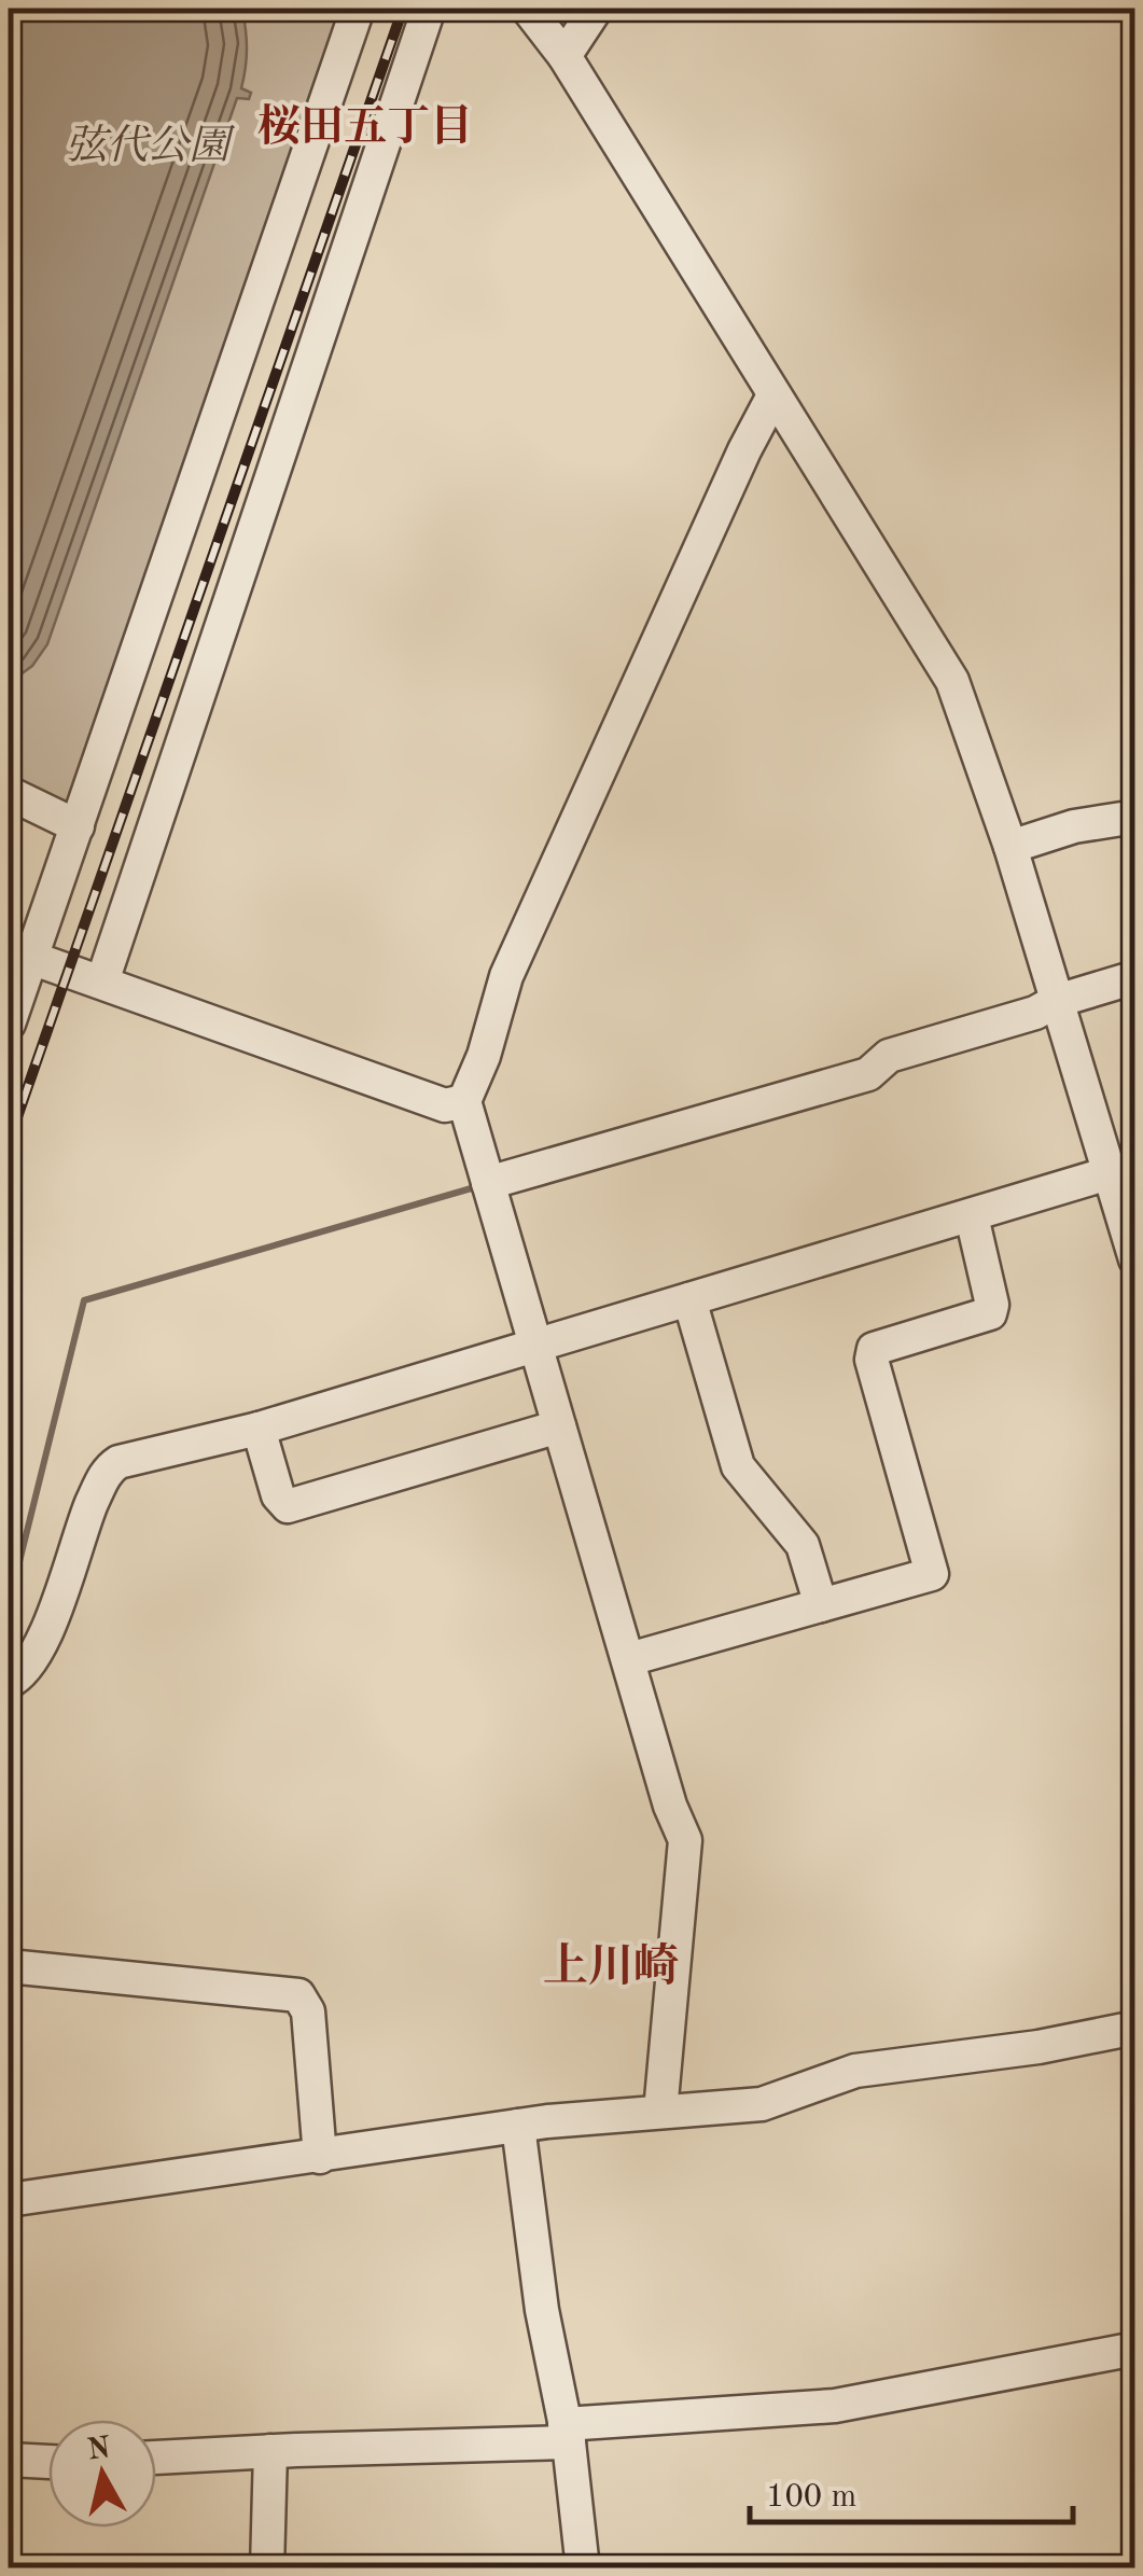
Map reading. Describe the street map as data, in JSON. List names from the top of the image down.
{
  "districts": ["桜田五丁目", "上川崎"],
  "parks": ["弦代公園"],
  "scale_bar": "100 m",
  "north": "top"
}
